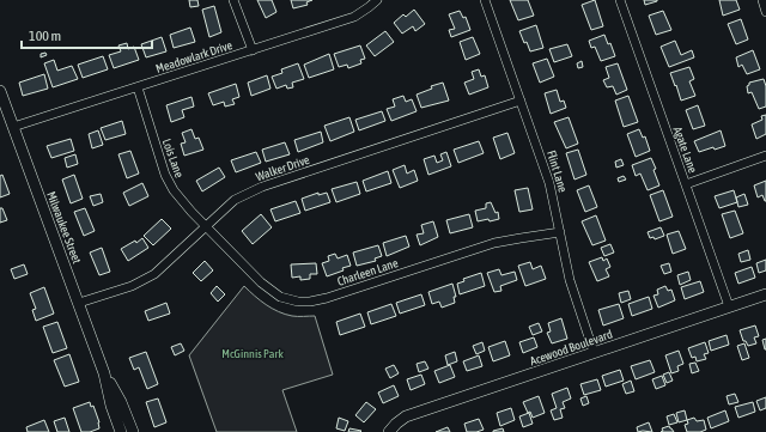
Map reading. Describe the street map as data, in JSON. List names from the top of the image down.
{
  "streets": {
    "street": [
      "Meadowlark Drive",
      "Agate Lane",
      "Lois Lane",
      "Walker Drive",
      "Flint Lane",
      "Milwaukee Street",
      "Charleen Lane",
      "Acewood Boulevard"
    ]
  },
  "crossings": [
    ["Meadowlark Drive", "Lois Lane"],
    ["Meadowlark Drive", "Milwaukee Street"],
    ["Agate Lane", "Acewood Boulevard"],
    ["Lois Lane", "Walker Drive"],
    ["Lois Lane", "Charleen Lane"],
    ["Walker Drive", "Flint Lane"],
    ["Walker Drive", "Milwaukee Street"],
    ["Walker Drive", "Charleen Lane"],
    ["Flint Lane", "Charleen Lane"],
    ["Flint Lane", "Acewood Boulevard"]
  ],
  "parks": ["McGinnis Park"],
  "scale_bar": "100 m"
}
